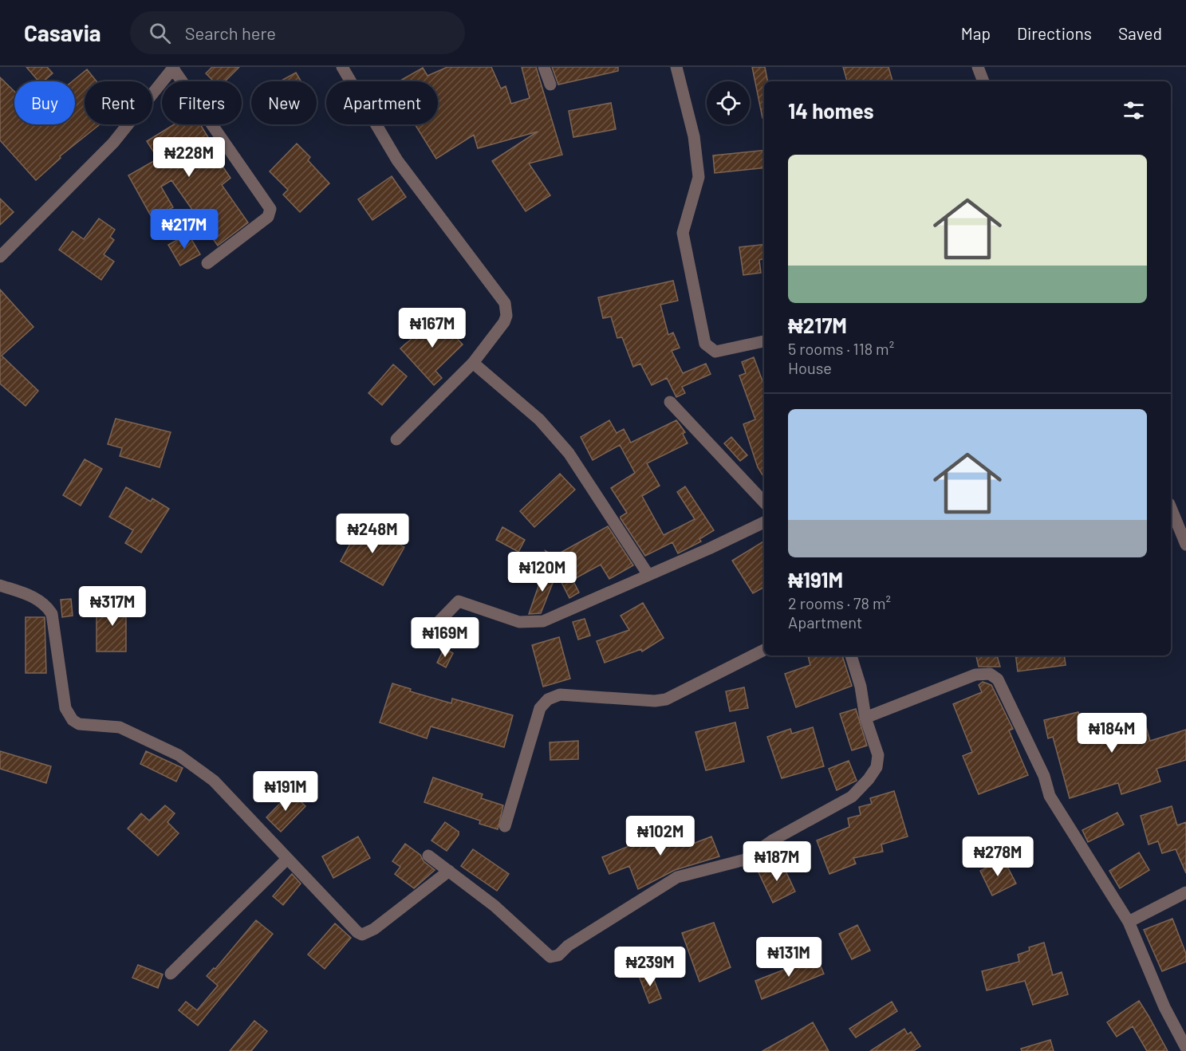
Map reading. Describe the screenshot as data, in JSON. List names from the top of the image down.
{
  "page": {
    "header": "Casavia",
    "search": "Search here",
    "nav": ["Map", "Directions", "Saved"],
    "chip": [
      "Buy",
      "Rent",
      "Filters",
      "New",
      "Apartment"
    ],
    "heading": "14 homes",
    "price": [
      "₦228M",
      "₦217M",
      "₦167M",
      "₦248M",
      "₦120M",
      "₦317M",
      "₦169M",
      "₦184M",
      "₦191M",
      "₦102M",
      "₦278M",
      "₦187M",
      "₦131M",
      "₦239M"
    ],
    "list": [
      {
        "name": "₦217M",
        "note": "5 rooms · 118 m² · House"
      },
      {
        "name": "₦191M",
        "note": "2 rooms · 78 m² · Apartment"
      }
    ]
  }
}
